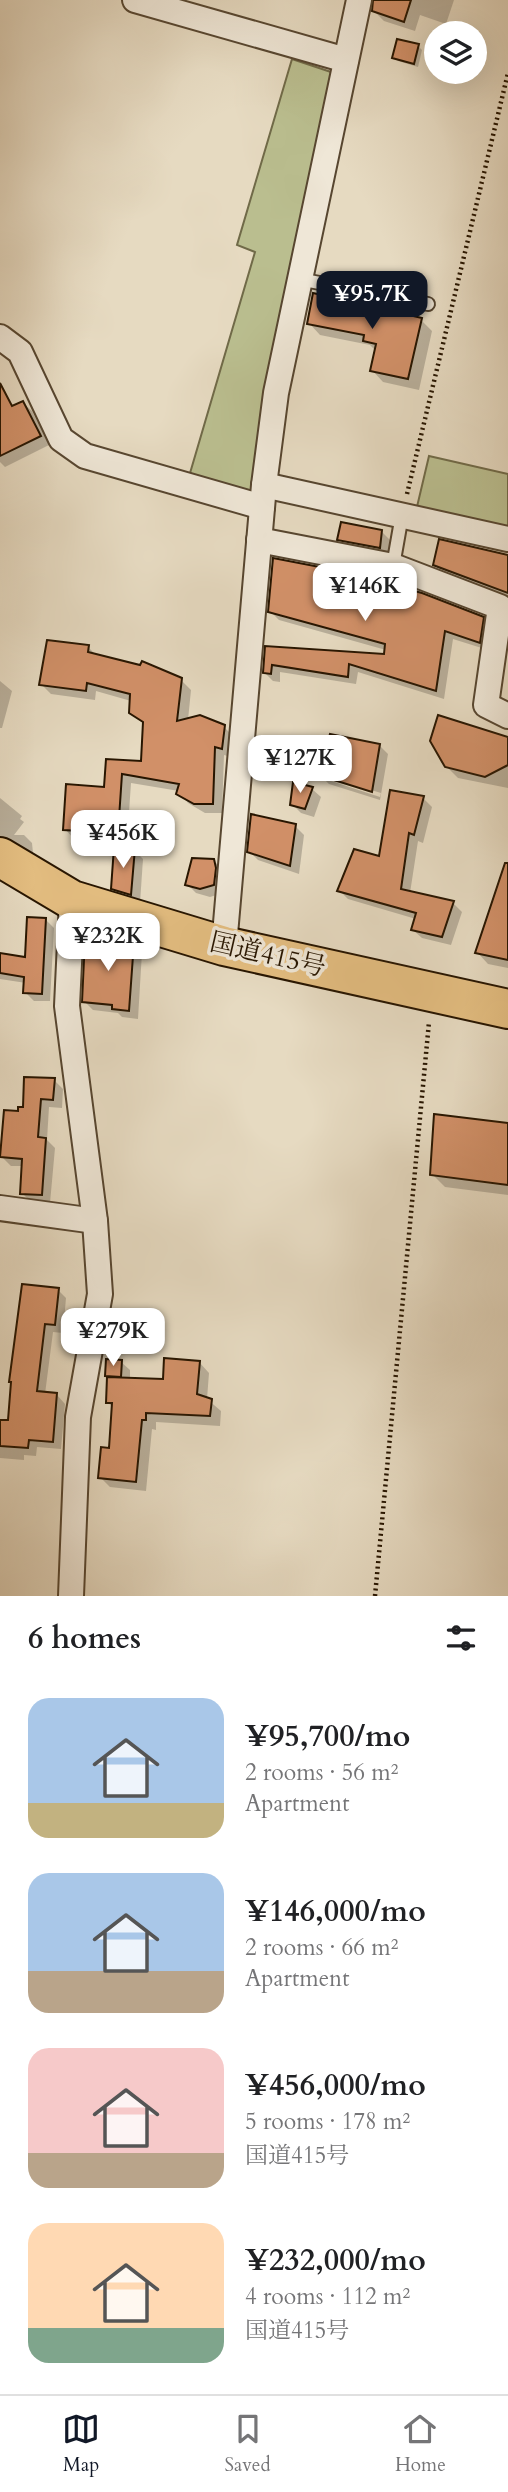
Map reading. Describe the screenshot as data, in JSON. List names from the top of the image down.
{
  "streets": {
    "highway": ["国道415号"]
  },
  "page": {
    "price": [
      "¥95.7K",
      "¥146K",
      "¥127K",
      "¥456K",
      "¥232K",
      "¥279K"
    ],
    "heading": "6 homes",
    "list": [
      {
        "name": "¥95,700/mo",
        "note": "2 rooms · 56 m² · Apartment"
      },
      {
        "name": "¥146,000/mo",
        "note": "2 rooms · 66 m² · Apartment"
      },
      {
        "name": "¥456,000/mo",
        "note": "5 rooms · 178 m² · 国道415号"
      },
      {
        "name": "¥232,000/mo",
        "note": "4 rooms · 112 m² · 国道415号"
      }
    ],
    "tabs": ["Map", "Saved", "Home"]
  }
}
